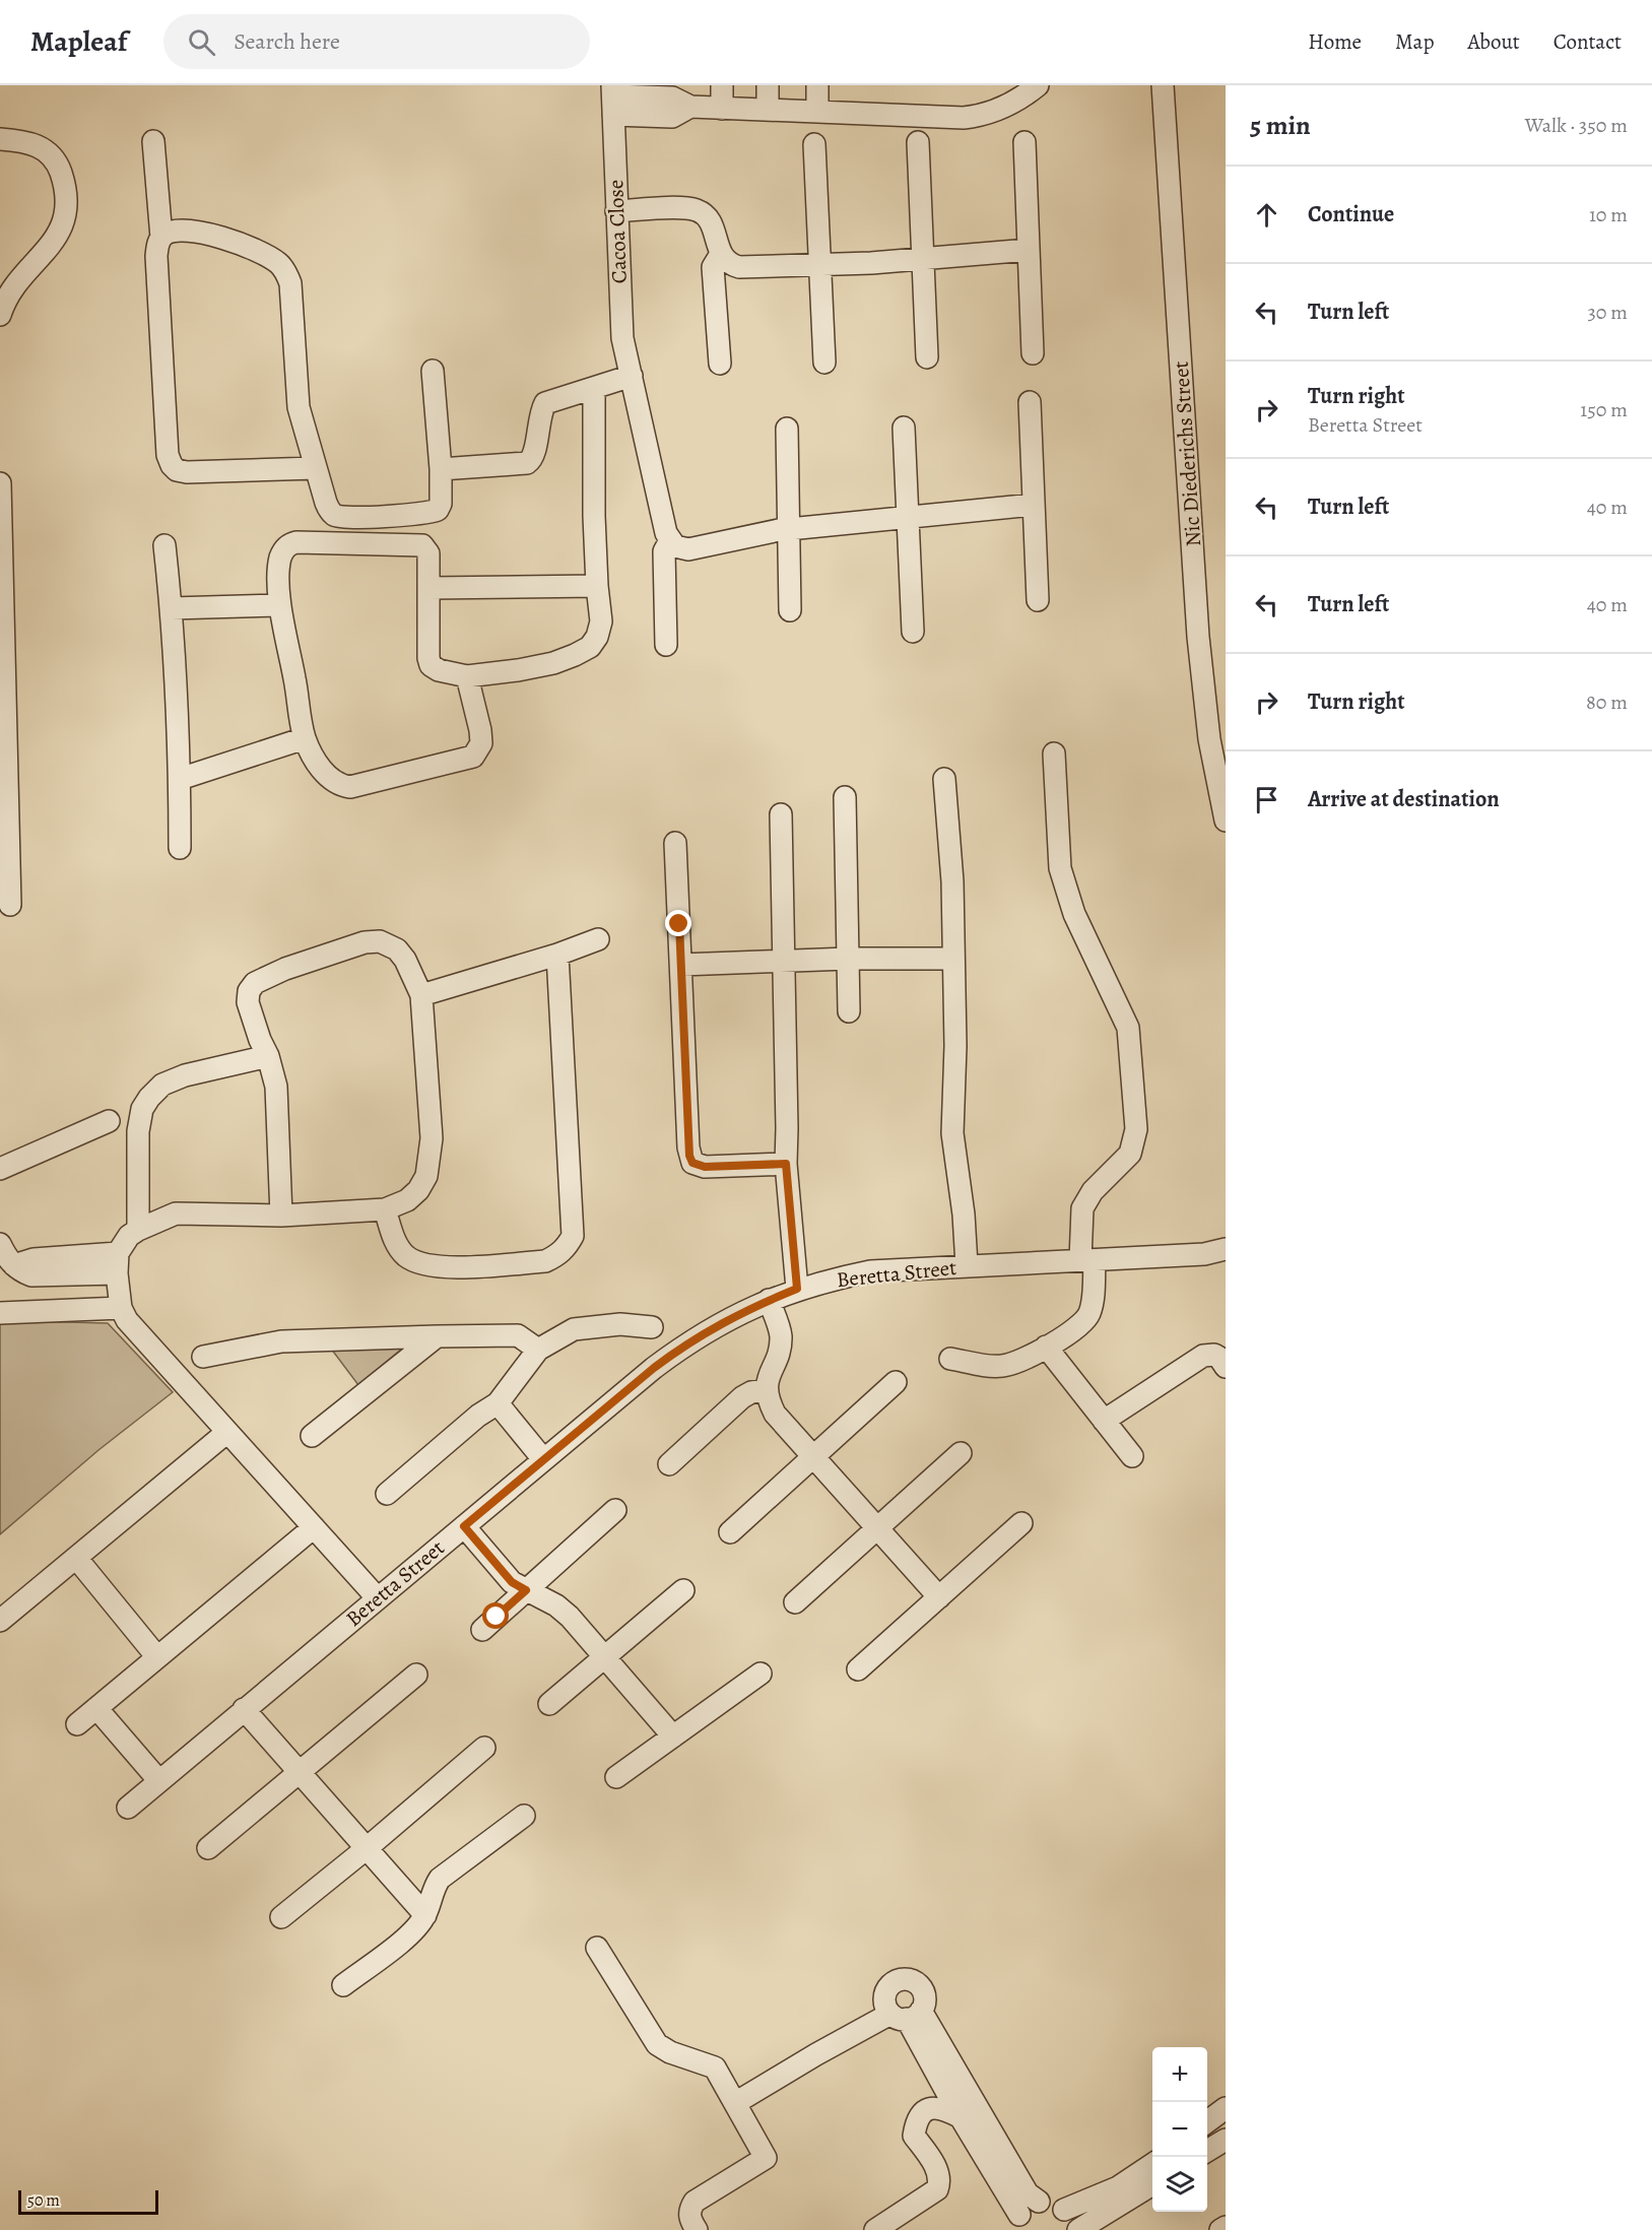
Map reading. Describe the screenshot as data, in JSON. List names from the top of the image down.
{
  "streets": {
    "street": ["Cacoa Close", "Nic Diederichs Street", "Beretta Street"]
  },
  "scale_bar": "50 m",
  "page": {
    "header": "Mapleaf",
    "search": "Search here",
    "nav": [
      "Home",
      "Map",
      "About",
      "Contact"
    ],
    "heading": ["5 min", "Walk · 350 m"],
    "list": [
      ["Continue", "10 m"],
      ["Turn left", "30 m"],
      ["Turn right", "Beretta Street", "150 m"],
      ["Turn left", "40 m"],
      ["Turn left", "40 m"],
      ["Turn right", "80 m"],
      "Arrive at destination"
    ],
    "map_buttons": ["+", "−"],
    "scale": "50 m"
  }
}
